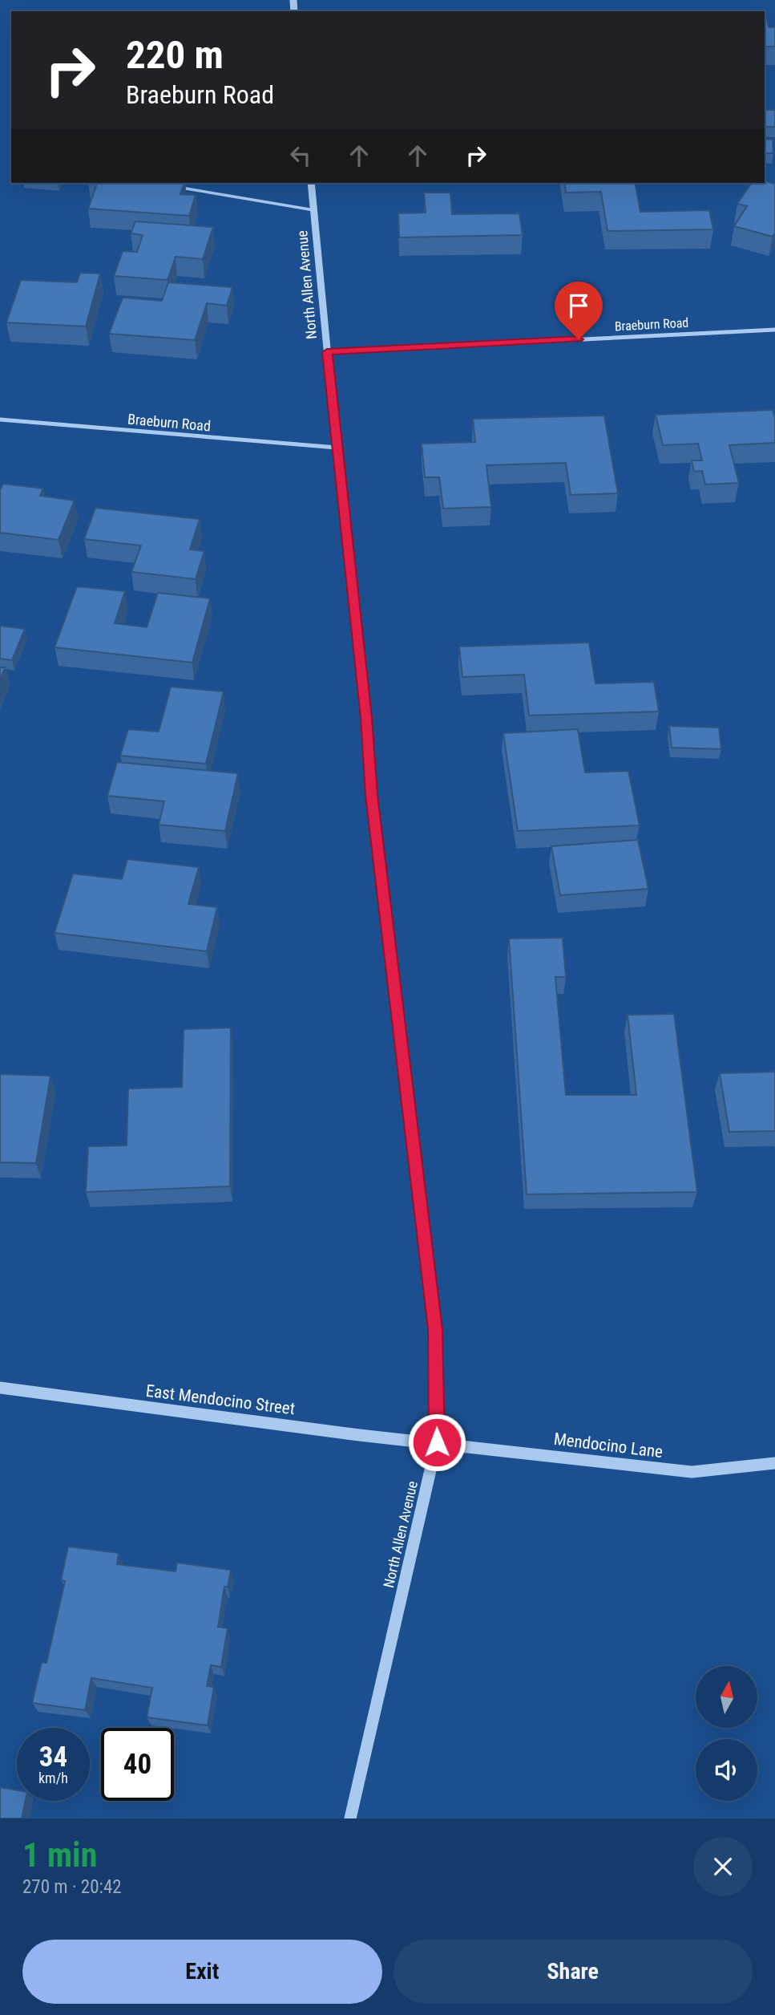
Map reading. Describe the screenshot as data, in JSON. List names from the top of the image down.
{
  "streets": {
    "street": [
      "North Allen Avenue",
      "Braeburn Road",
      "East Mendocino Street",
      "Mendocino Lane"
    ]
  },
  "crossings": [
    ["North Allen Avenue", "Braeburn Road"],
    ["North Allen Avenue", "East Mendocino Street"],
    ["North Allen Avenue", "Mendocino Lane"],
    ["East Mendocino Street", "Mendocino Lane"]
  ],
  "north": "top",
  "page": {
    "turn": ["220 m", "Braeburn Road"],
    "speed": "34 km/h",
    "limit": "40",
    "heading": ["1 min", "270 m · 20:42"],
    "buttons": ["Exit", "Share"]
  }
}
